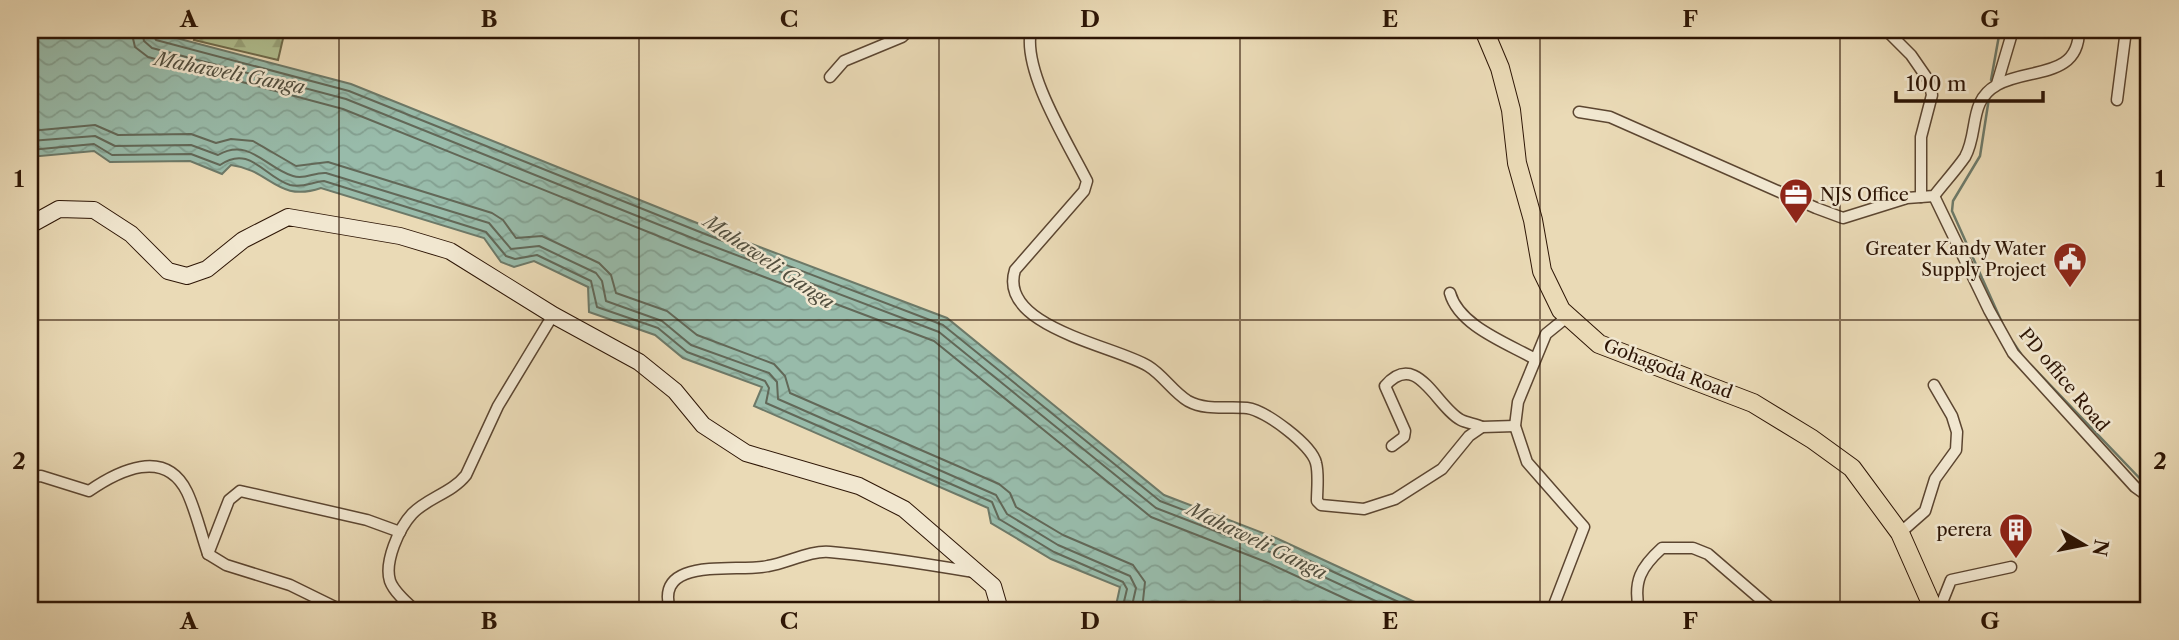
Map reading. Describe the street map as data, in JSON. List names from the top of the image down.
{
  "streets": {
    "main road": ["Gohagoda Road"],
    "street": ["PD office Road"]
  },
  "water": ["Mahaweli Ganga"],
  "places": {
    "office": ["NJS Office"],
    "public building": ["Greater Kandy Water Supply Project"],
    "building": ["perera"]
  },
  "scale_bar": "100 m",
  "north": "right",
  "grid": {
    "columns": [
      "A",
      "B",
      "C",
      "D",
      "E",
      "F",
      "G"
    ],
    "rows": ["1", "2"]
  }
}
